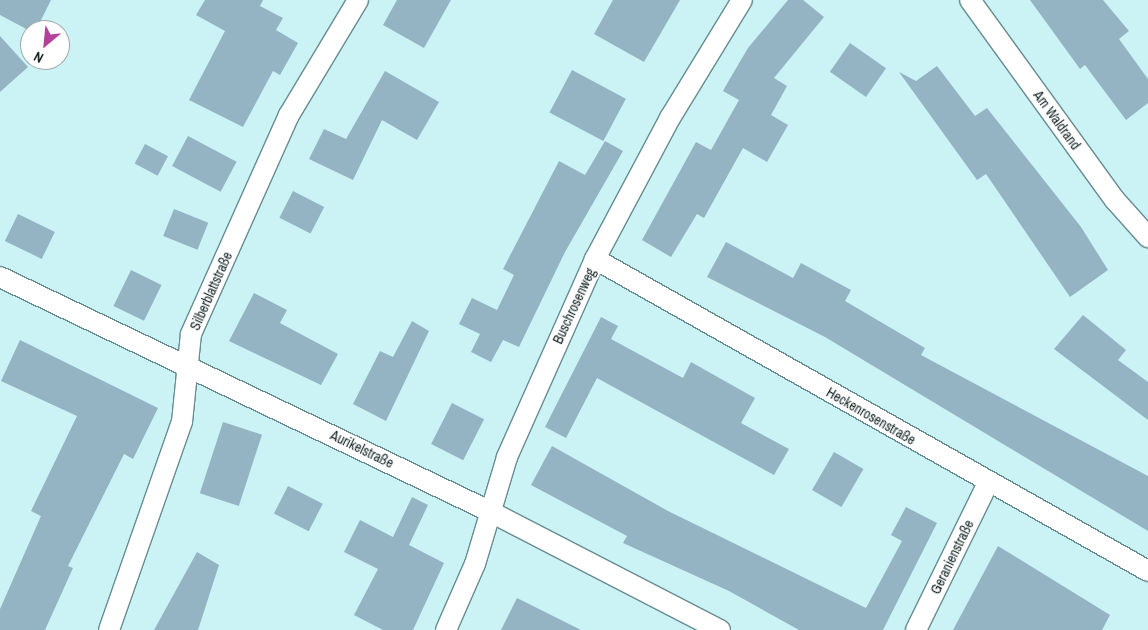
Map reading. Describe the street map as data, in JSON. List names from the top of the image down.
{
  "streets": {
    "street": [
      "Am Waldrand",
      "Silberblattstraße",
      "Buschrosenweg",
      "Heckenrosenstraße",
      "Aurikelstraße",
      "Geranienstraße"
    ]
  },
  "crossings": [
    ["Silberblattstraße", "Aurikelstraße"],
    ["Buschrosenweg", "Heckenrosenstraße"],
    ["Buschrosenweg", "Aurikelstraße"],
    ["Heckenrosenstraße", "Geranienstraße"]
  ],
  "north": "bottom left"
}
